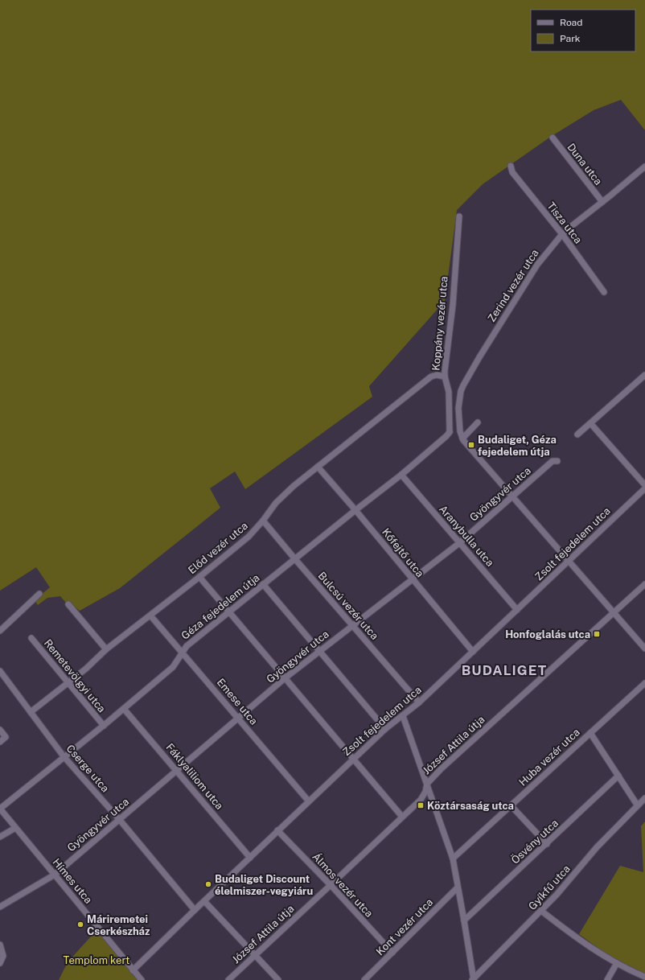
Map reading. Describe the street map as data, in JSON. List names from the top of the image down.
{
  "streets": {
    "street": [
      "Duna utca",
      "Tisza utca",
      "Zerind vezér utca",
      "Koppány vezér utca",
      "Gyöngyvér utca",
      "Aranybulla utca",
      "Zsolt fejedelem utca",
      "Előd vezér utca",
      "Kőfejtő utca",
      "Bulcsú vezér utca",
      "Géza fejedelem útja",
      "Remetevölgyi utca",
      "Emese utca",
      "József Attila útja",
      "Huba vezér utca",
      "Cserge utca",
      "Fáklyaliliom utca",
      "Ösvény utca",
      "Hímes utca",
      "Álmos vezér utca",
      "Gyíkfű utca",
      "Kont vezér utca"
    ]
  },
  "crossings": [
    ["Duna utca", "Zerind vezér utca"],
    ["Tisza utca", "Zerind vezér utca"],
    ["Koppány vezér utca", "Előd vezér utca"],
    ["Koppány vezér utca", "Géza fejedelem útja"],
    ["Gyöngyvér utca", "Aranybulla utca"],
    ["Gyöngyvér utca", "Kőfejtő utca"],
    ["Gyöngyvér utca", "Bulcsú vezér utca"],
    ["Gyöngyvér utca", "Emese utca"],
    ["Gyöngyvér utca", "Cserge utca"],
    ["Gyöngyvér utca", "Fáklyaliliom utca"],
    ["Gyöngyvér utca", "Hímes utca"],
    ["Aranybulla utca", "Zsolt fejedelem utca"],
    ["Aranybulla utca", "Géza fejedelem útja"],
    ["Zsolt fejedelem utca", "Kőfejtő utca"],
    ["Zsolt fejedelem utca", "Bulcsú vezér utca"],
    ["Zsolt fejedelem utca", "Emese utca"],
    ["Zsolt fejedelem utca", "Cserge utca"],
    ["Zsolt fejedelem utca", "Fáklyaliliom utca"],
    ["Zsolt fejedelem utca", "Hímes utca"],
    ["Zsolt fejedelem utca", "Álmos vezér utca"],
    ["Előd vezér utca", "Kőfejtő utca"],
    ["Előd vezér utca", "Bulcsú vezér utca"],
    ["Előd vezér utca", "Remetevölgyi utca"],
    ["Előd vezér utca", "Emese utca"],
    ["Előd vezér utca", "Cserge utca"],
    ["Kőfejtő utca", "Géza fejedelem útja"],
    ["Bulcsú vezér utca", "Géza fejedelem útja"],
    ["Géza fejedelem útja", "Remetevölgyi utca"],
    ["Géza fejedelem útja", "Emese utca"],
    ["Géza fejedelem útja", "Cserge utca"],
    ["Géza fejedelem útja", "Fáklyaliliom utca"],
    ["Géza fejedelem útja", "Hímes utca"],
    ["József Attila útja", "Álmos vezér utca"],
    ["Álmos vezér utca", "Kont vezér utca"]
  ],
  "districts": ["BUDALIGET"],
  "parks": ["Templom kert"],
  "places": {
    "transit": ["Budaliget, Géza fejedelem útja", "Honfoglalás utca", "Köztársaság utca"],
    "other": ["Budaliget Discount élelmiszer-vegyiáru", "Máriremetei Cserkészház"]
  },
  "legend": ["Road", "Park"]
}
